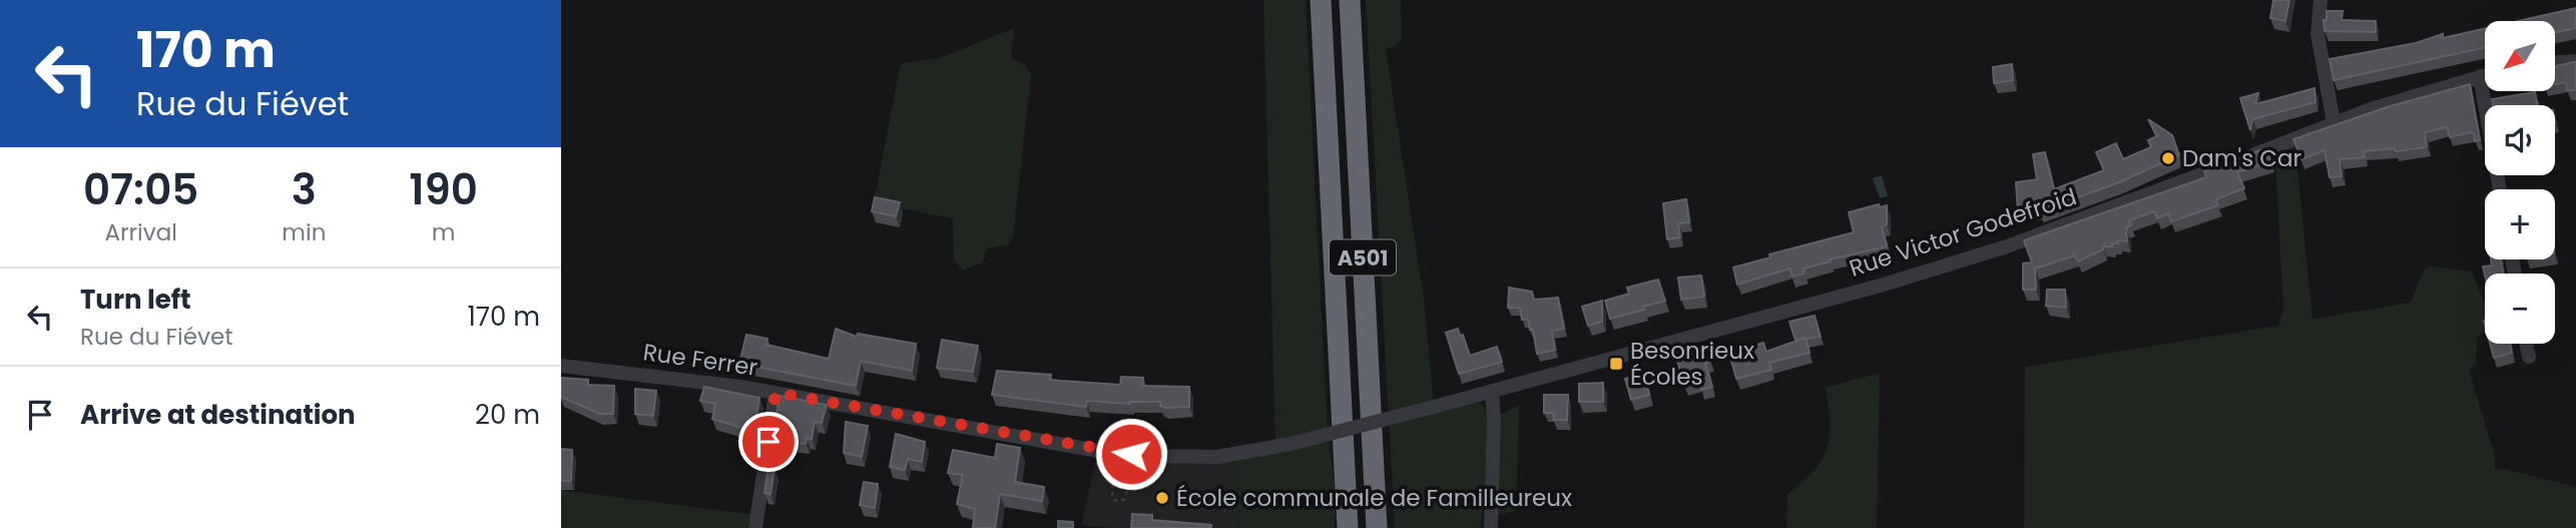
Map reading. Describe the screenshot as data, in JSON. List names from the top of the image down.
{
  "streets": {
    "highway": ["A501"],
    "street": ["Rue Victor Godefroid", "Rue Ferrer"]
  },
  "crossings": [
    ["Rue Victor Godefroid", "Rue Ferrer"]
  ],
  "places": {
    "other": ["Dam's Car", "École communale de Familleureux"],
    "transit": ["Besonrieux Écoles"]
  },
  "north": "bottom left",
  "page": {
    "turn": ["170 m", "Rue du Fiévet"],
    "map_buttons": ["+", "−"],
    "eta": [
      "07:05",
      "Arrival",
      "3",
      "min",
      "190",
      "m"
    ],
    "list": [
      {
        "name": "Turn left",
        "note": "Rue du Fiévet",
        "value": "170 m"
      },
      {
        "name": "Arrive at destination",
        "value": "20 m"
      }
    ]
  }
}
